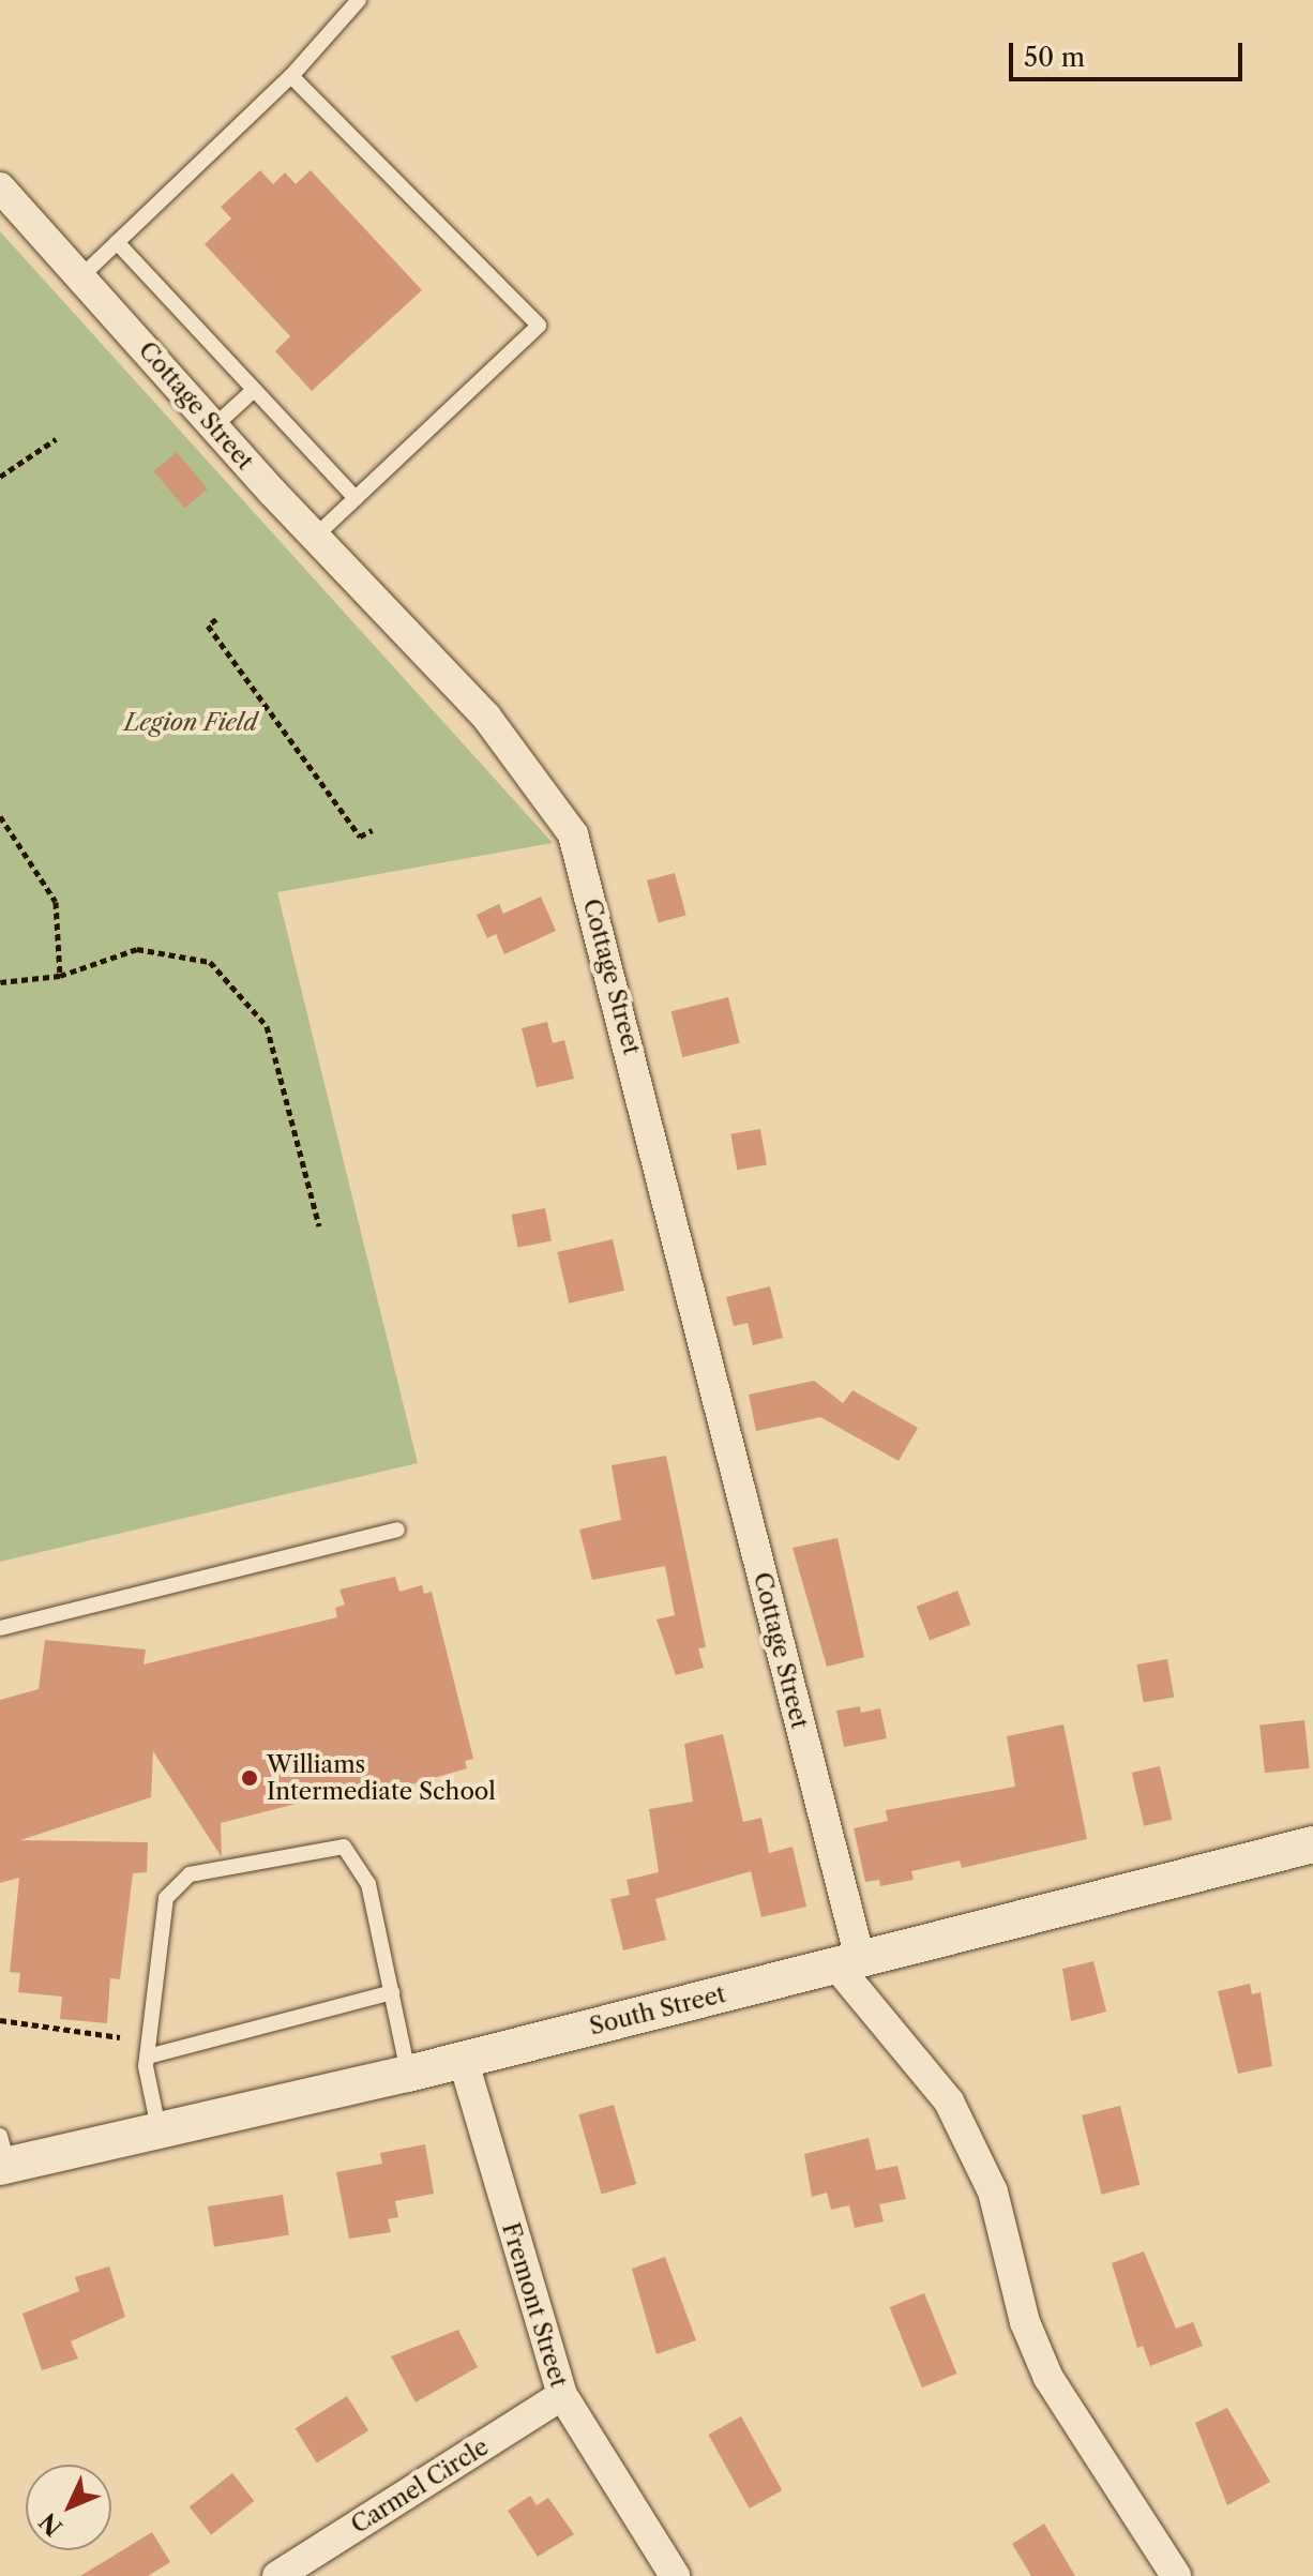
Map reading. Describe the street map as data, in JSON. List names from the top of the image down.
{
  "streets": {
    "street": [
      "Cottage Street",
      "South Street",
      "Fremont Street",
      "Carmel Circle"
    ]
  },
  "crossings": [
    ["Cottage Street", "South Street"],
    ["South Street", "Fremont Street"],
    ["Fremont Street", "Carmel Circle"]
  ],
  "parks": ["Legion Field"],
  "places": ["Williams Intermediate School"],
  "scale_bar": "50 m",
  "north": "bottom left"
}
